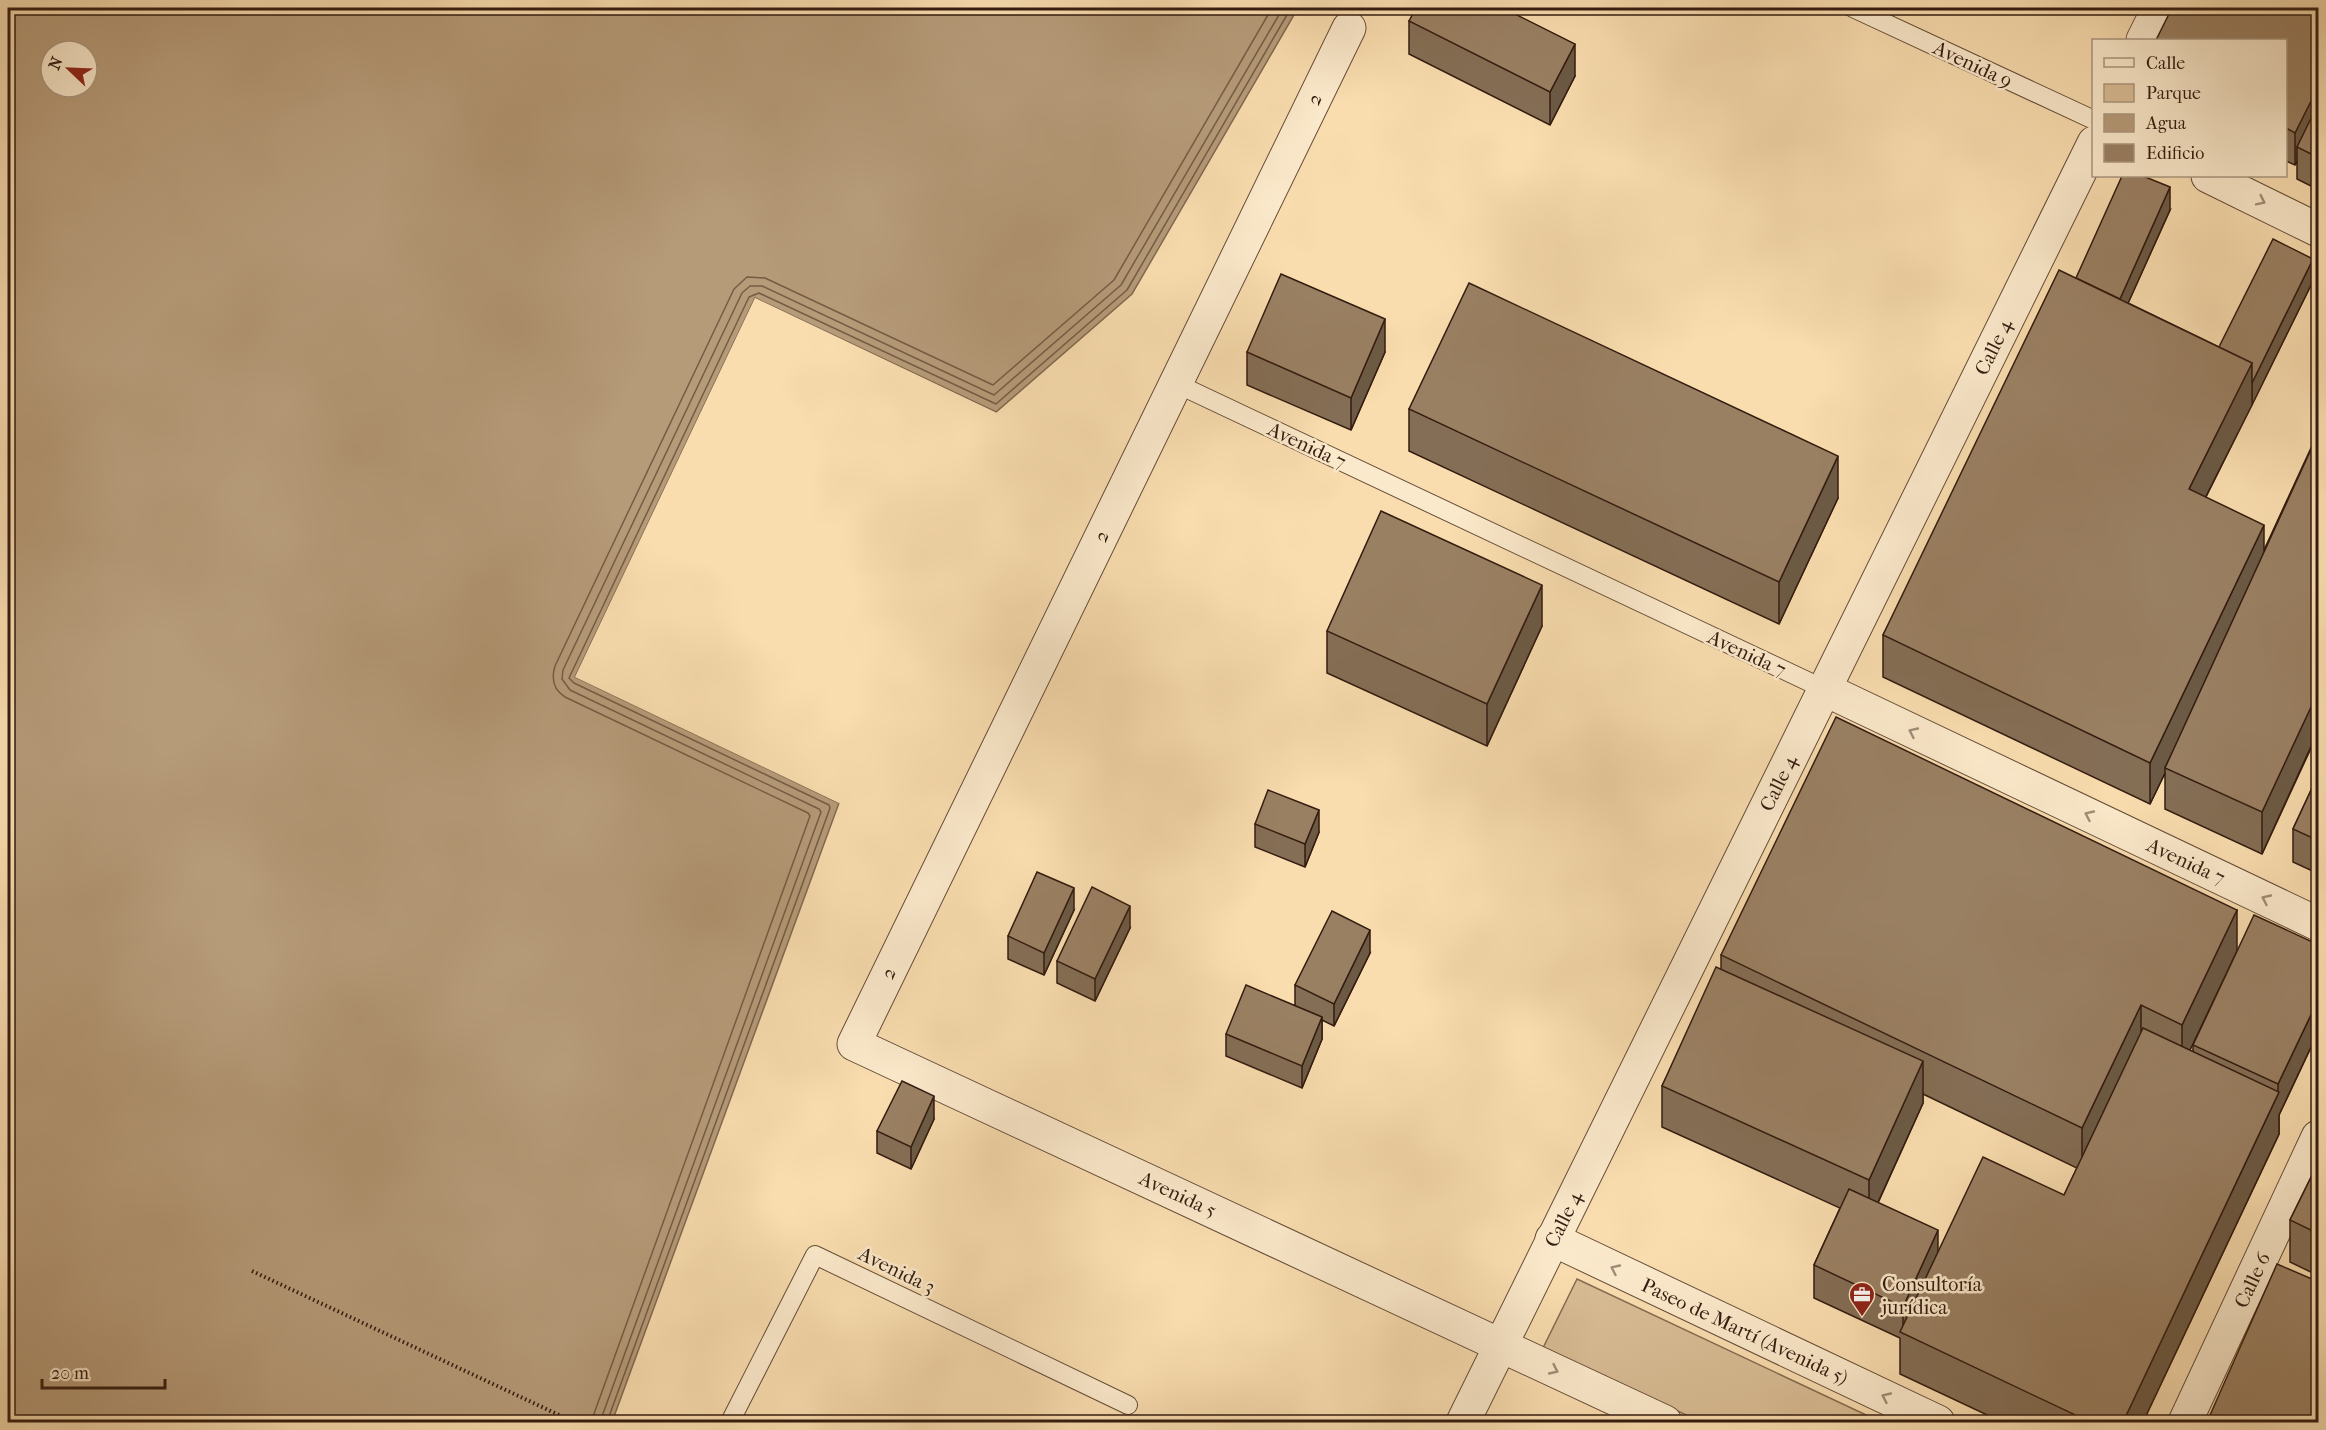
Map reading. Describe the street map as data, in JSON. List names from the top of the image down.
{
  "streets": {
    "street": [
      "2",
      "Calle 4",
      "Avenida 7",
      "Avenida 5",
      "Calle 6",
      "Paseo de Martí (Avenida 5)"
    ],
    "lane": ["Avenida 9", "Avenida 3"]
  },
  "crossings": [
    ["2", "Avenida 7"],
    ["2", "Avenida 5"],
    ["Calle 4", "Avenida 7"],
    ["Calle 4", "Avenida 5"],
    ["Calle 4", "Paseo de Martí (Avenida 5)"]
  ],
  "one_way": ["Avenida 7"],
  "places": {
    "office": ["Consultoría jurídica"]
  },
  "legend": [
    "Calle",
    "Parque",
    "Agua",
    "Edificio"
  ],
  "scale_bar": "20 m",
  "north": "top left"
}
